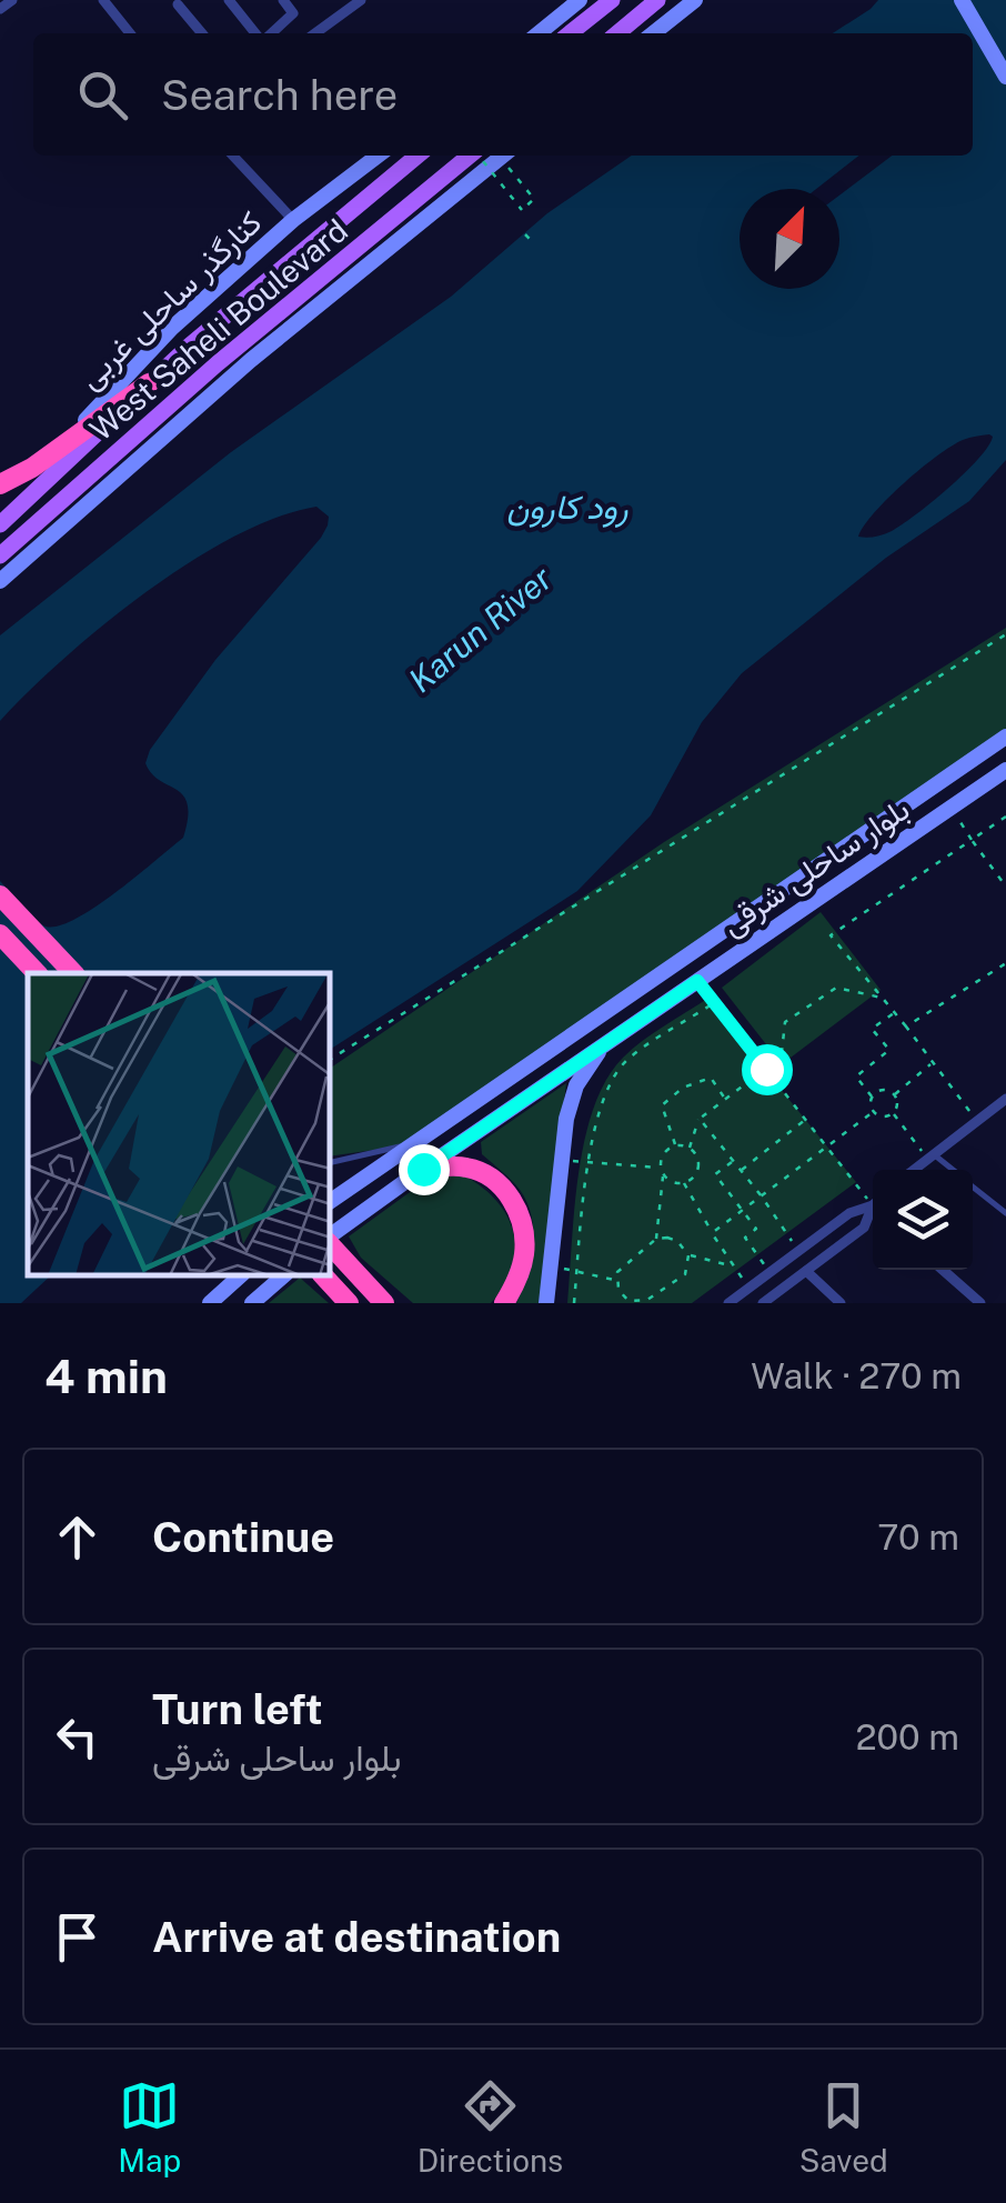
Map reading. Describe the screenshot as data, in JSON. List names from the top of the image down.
{
  "streets": {
    "main road": ["کنارگذر ساحلی غربی", "West Saheli Boulevard", "بلوار ساحلی شرقی"]
  },
  "water": ["رود کارون", "Karun River"],
  "north": "top right",
  "page": {
    "search": "Search here",
    "heading": ["4 min", "Walk · 270 m"],
    "list": [
      ["Continue", "70 m"],
      ["Turn left", "بلوار ساحلی شرقی", "200 m"],
      "Arrive at destination"
    ],
    "nav": ["Map", "Directions", "Saved"]
  }
}
